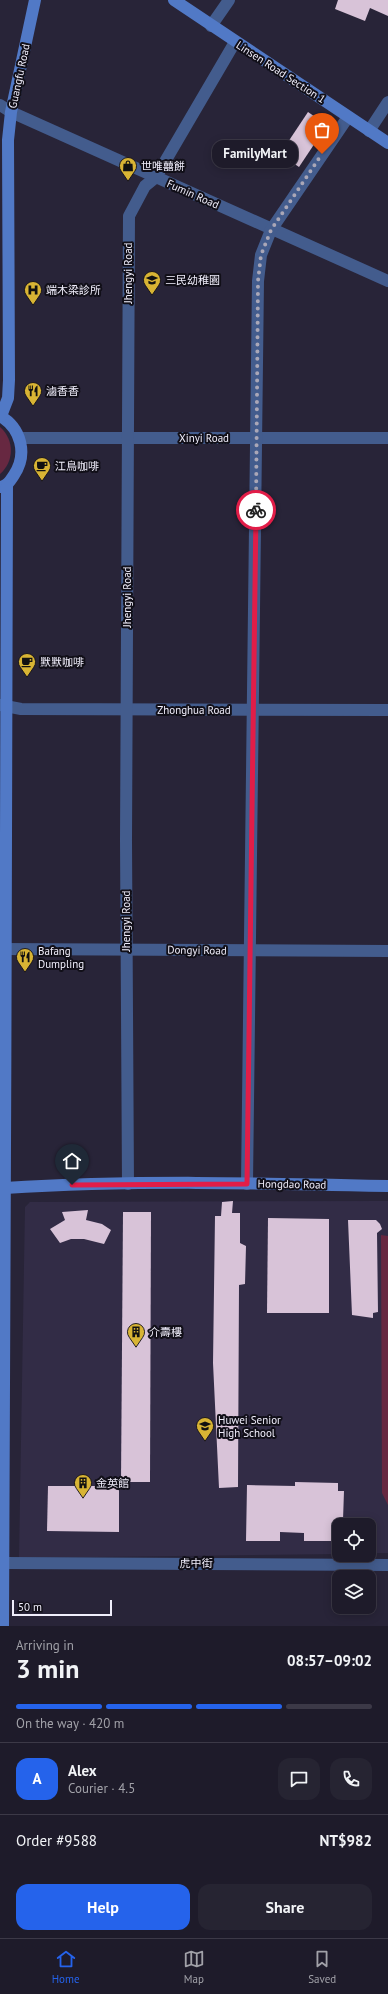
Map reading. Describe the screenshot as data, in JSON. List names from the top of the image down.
{
  "streets": {
    "street": [
      "Linsen Road Section 1",
      "Guangfu Road",
      "Fumin Road",
      "Jhengyi Road",
      "Xinyi Road",
      "Zhonghua Road",
      "Dongyi Road",
      "Hongdao Road",
      "虎中街"
    ]
  },
  "crossings": [
    ["Linsen Road Section 1", "Jhengyi Road"],
    ["Guangfu Road", "Fumin Road"],
    ["Guangfu Road", "Xinyi Road"],
    ["Fumin Road", "Jhengyi Road"],
    ["Jhengyi Road", "Xinyi Road"],
    ["Jhengyi Road", "Zhonghua Road"],
    ["Jhengyi Road", "Dongyi Road"],
    ["Jhengyi Road", "Hongdao Road"]
  ],
  "places": {
    "other": ["FamilyMart"],
    "shop": ["世唯囍餅"],
    "school or university": ["三民幼稚園", "Huwei Senior High School"],
    "hospital": ["端木梁診所"],
    "restaurant": ["滷香香", "Bafang Dumpling"],
    "cafe": ["江鳥咖啡", "默默咖啡"],
    "building": ["介壽樓", "金英館"]
  },
  "scale_bar": "50 m",
  "page": {
    "bubble": "FamilyMart",
    "scale": "50 m",
    "heading": ["3 min", "Arriving in", "08:57–09:02"],
    "panel": [
      "Alex",
      "Courier · 4.5",
      "Order #9588",
      "NT$982"
    ],
    "bar": "On the way · 420 m",
    "round": "A",
    "buttons": ["Help", "Share"],
    "tabs": ["Home", "Map", "Saved"]
  }
}
